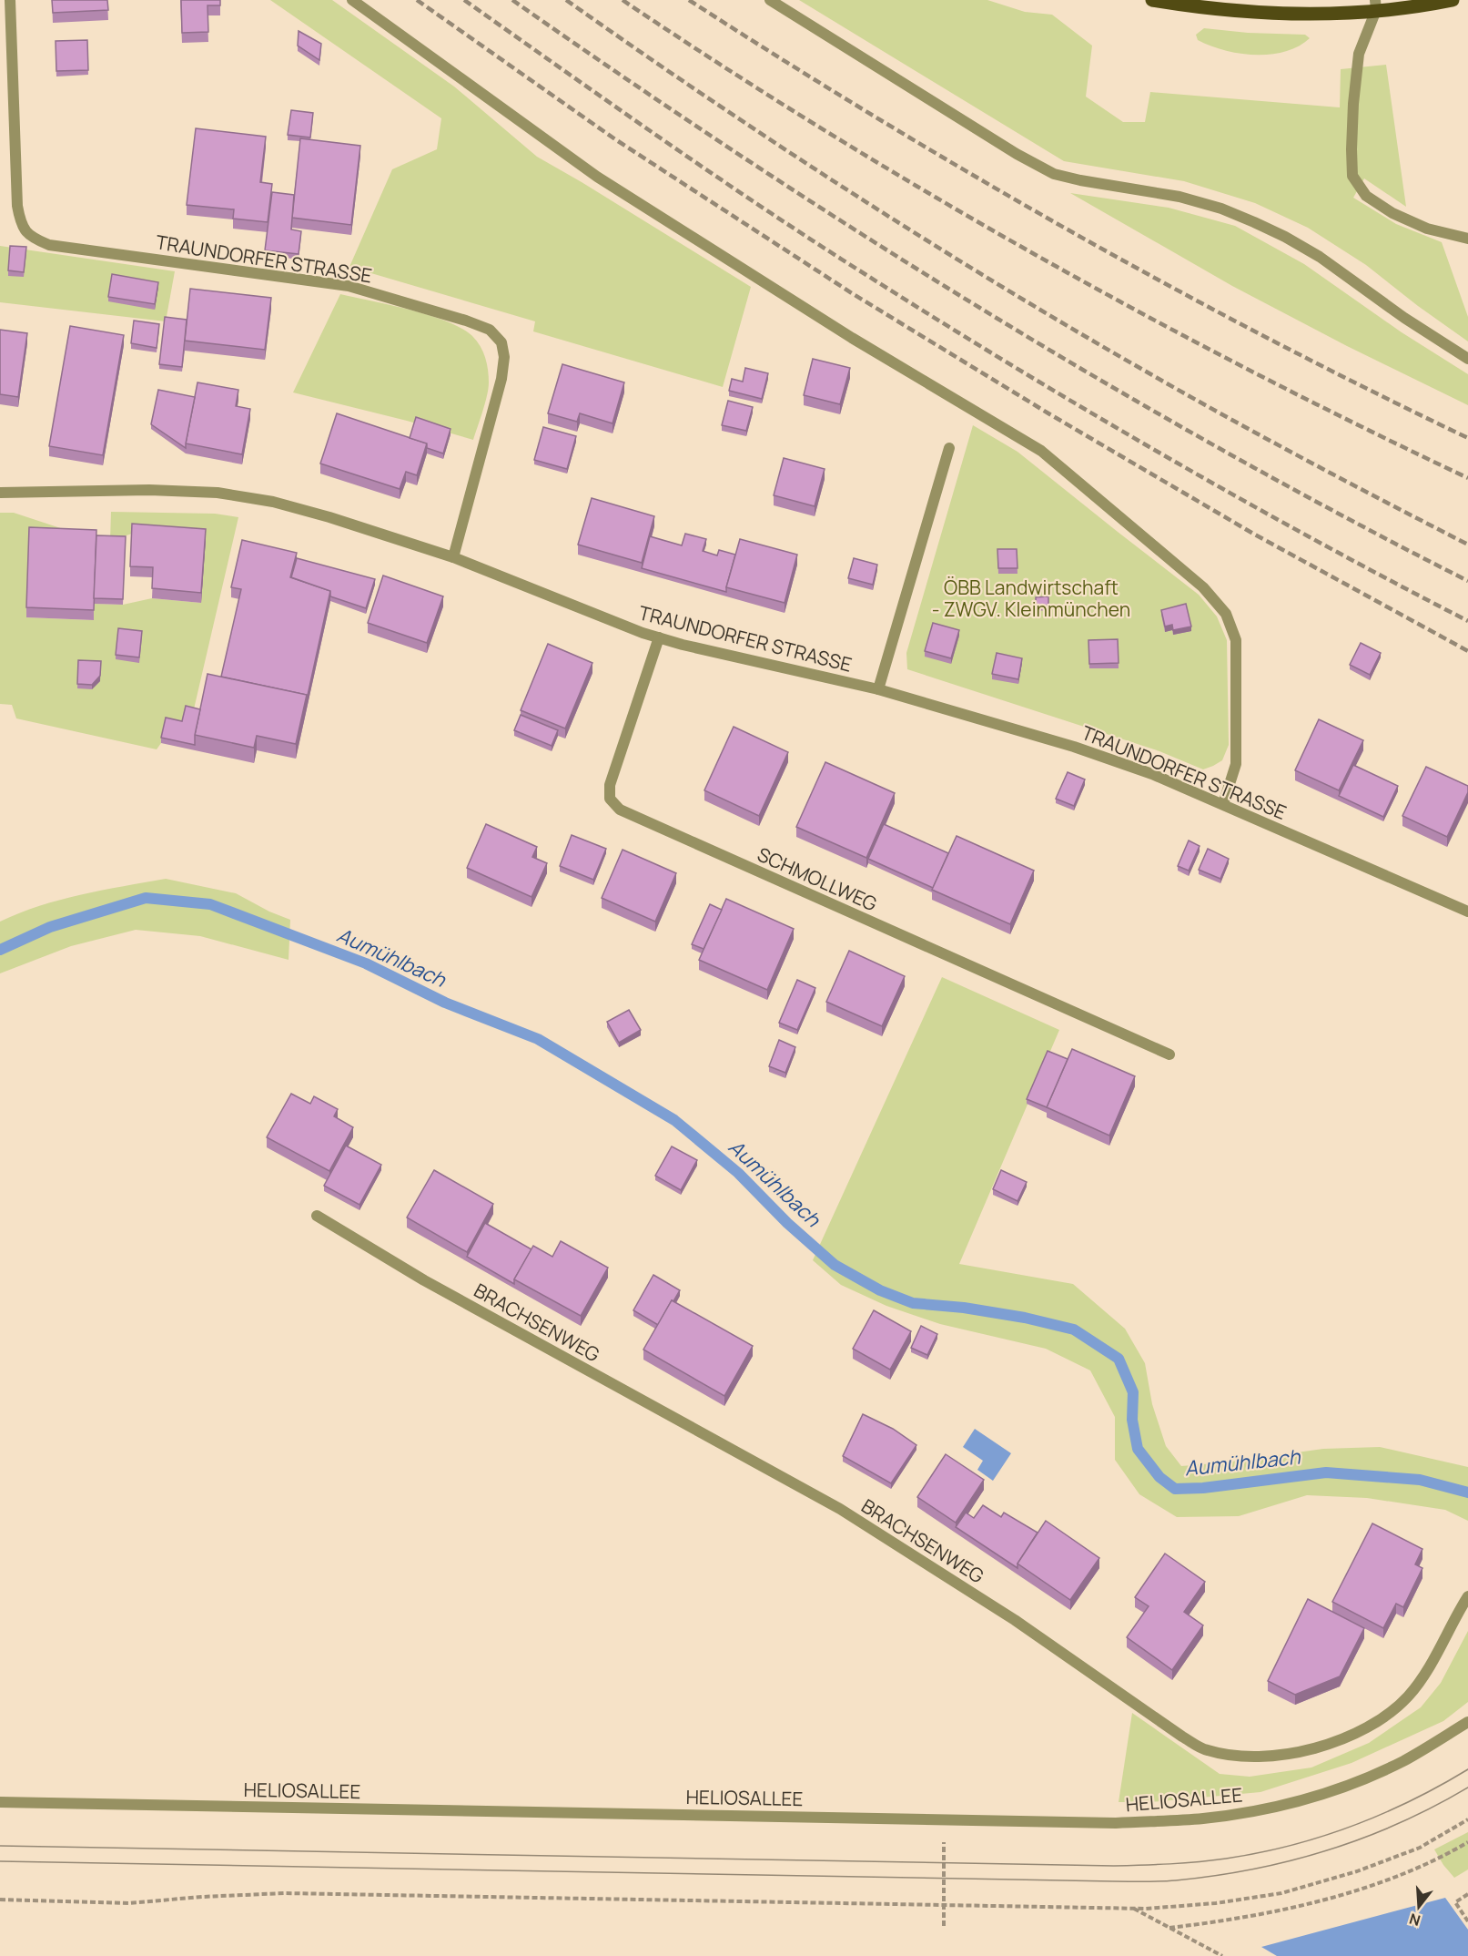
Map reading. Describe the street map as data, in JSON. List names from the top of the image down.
{
  "streets": {
    "street": [
      "TRAUNDORFER STRASSE",
      "SCHMOLLWEG",
      "BRACHSENWEG",
      "HELIOSALLEE"
    ]
  },
  "crossings": [
    ["TRAUNDORFER STRASSE", "SCHMOLLWEG"]
  ],
  "water": ["Aumühlbach"],
  "parks": ["ÖBB Landwirtschaft - ZWGV. Kleinmünchen"],
  "north": "bottom"
}
